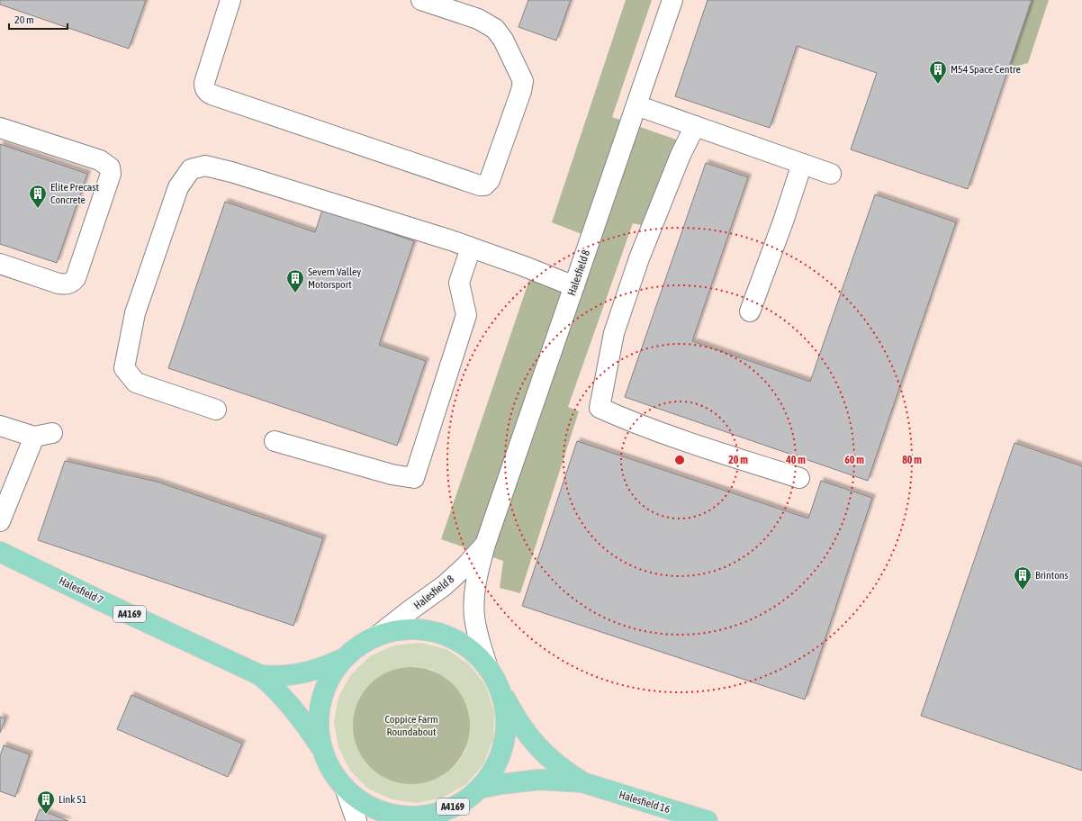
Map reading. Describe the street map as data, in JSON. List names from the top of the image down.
{
  "streets": {
    "main road": ["Halesfield 7", "A4169", "Halesfield 16"],
    "street": ["Halesfield 8"]
  },
  "crossings": [
    ["Halesfield 8", "A4169"],
    ["Halesfield 7", "A4169"],
    ["A4169", "Halesfield 16"]
  ],
  "parks": ["Coppice Farm Roundabout"],
  "places": {
    "building": [
      "M54 Space Centre",
      "Elite Precast Concrete",
      "Severn Valley Motorsport",
      "Brintons",
      "Link 51"
    ]
  },
  "scale_bar": "20 m",
  "rings": [
    "20 m",
    "40 m",
    "60 m",
    "80 m"
  ]
}
